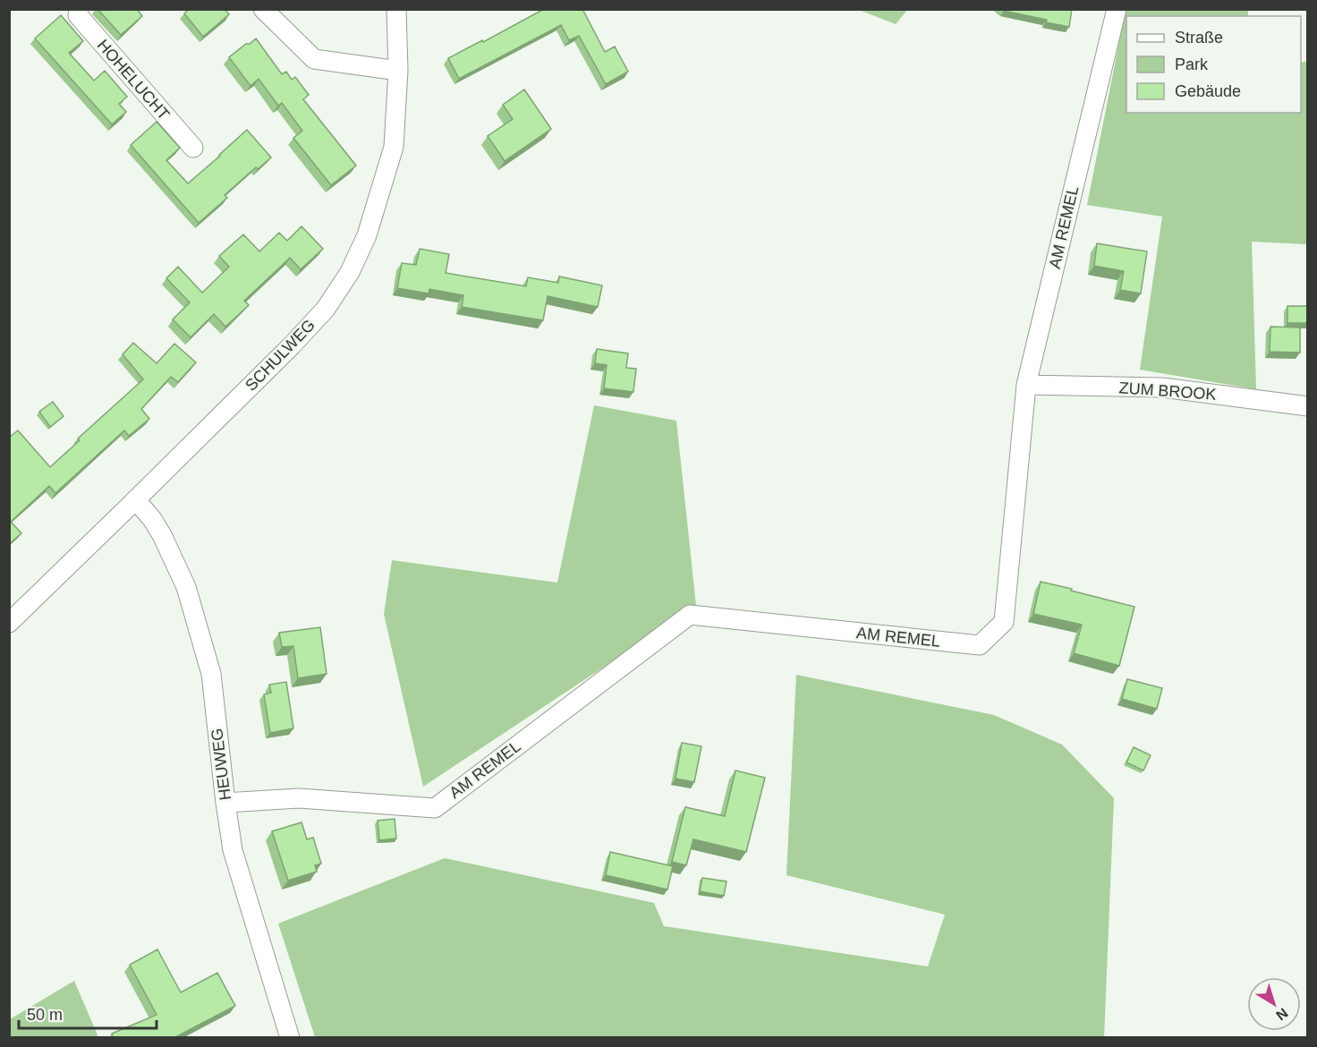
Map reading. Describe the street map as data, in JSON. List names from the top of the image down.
{
  "streets": {
    "street": [
      "HOHELUCHT",
      "AM REMEL",
      "SCHULWEG",
      "ZUM BROOK",
      "HEUWEG"
    ]
  },
  "crossings": [
    ["AM REMEL", "ZUM BROOK"],
    ["AM REMEL", "HEUWEG"],
    ["SCHULWEG", "HEUWEG"]
  ],
  "legend": ["Straße", "Park", "Gebäude"],
  "scale_bar": "50 m",
  "north": "bottom right"
}
